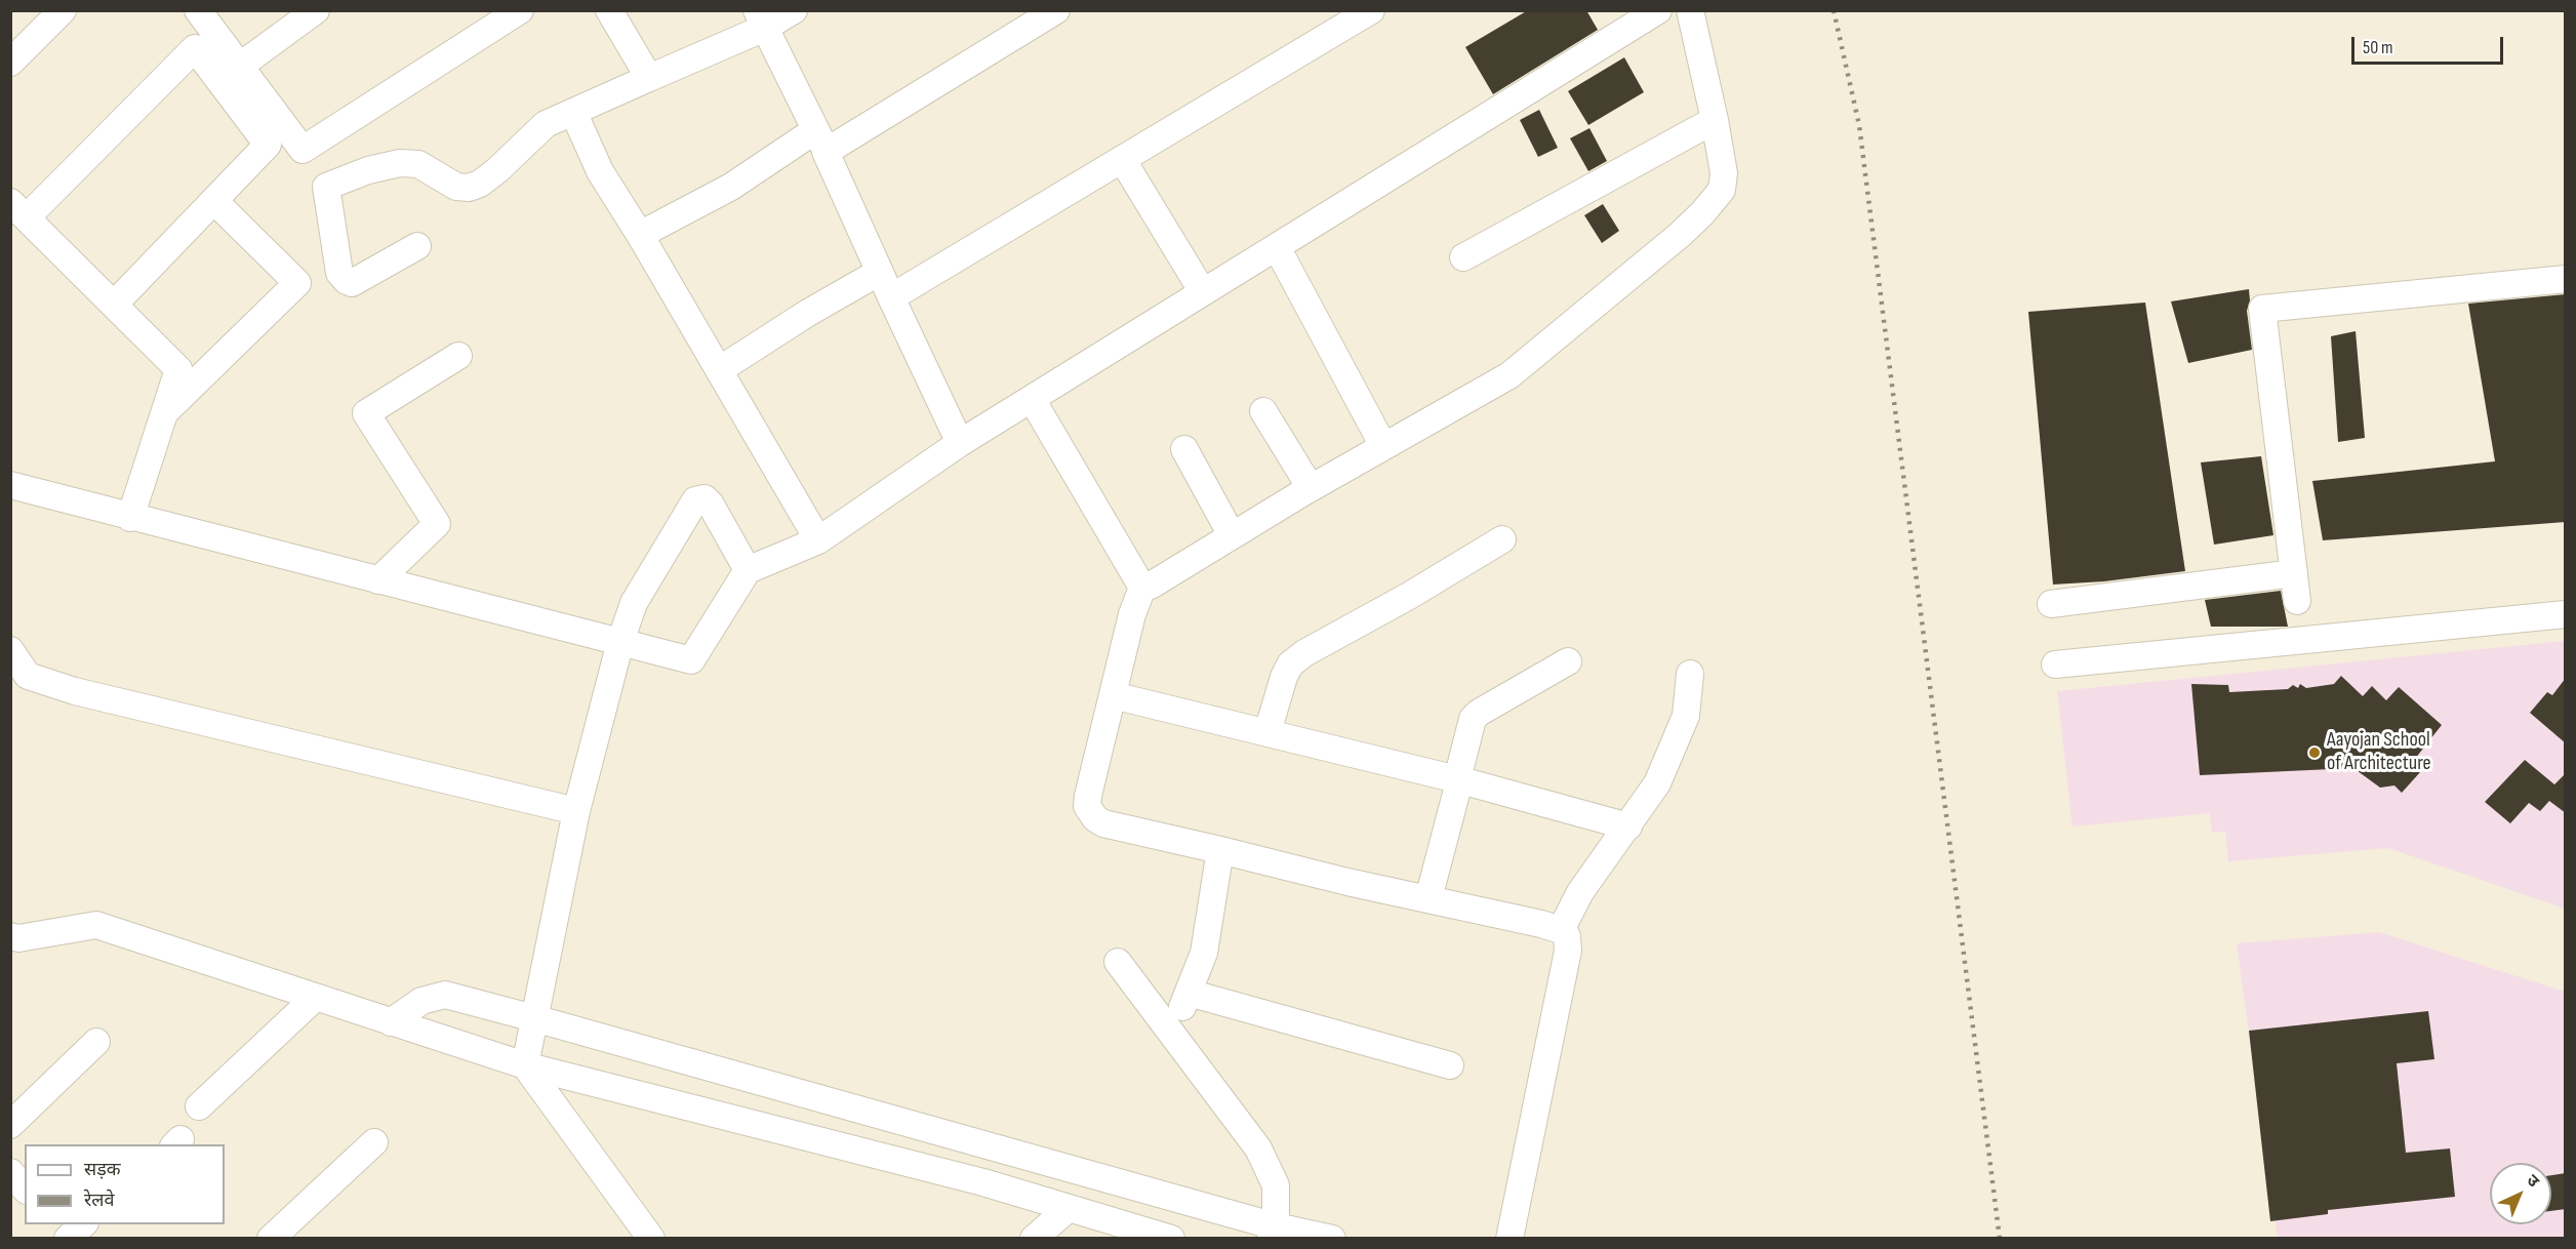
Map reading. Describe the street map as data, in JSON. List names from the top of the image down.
{
  "places": ["Aayojan School of Architecture"],
  "legend": ["सड़क", "रेलवे"],
  "scale_bar": "50 m",
  "north": "top right"
}
